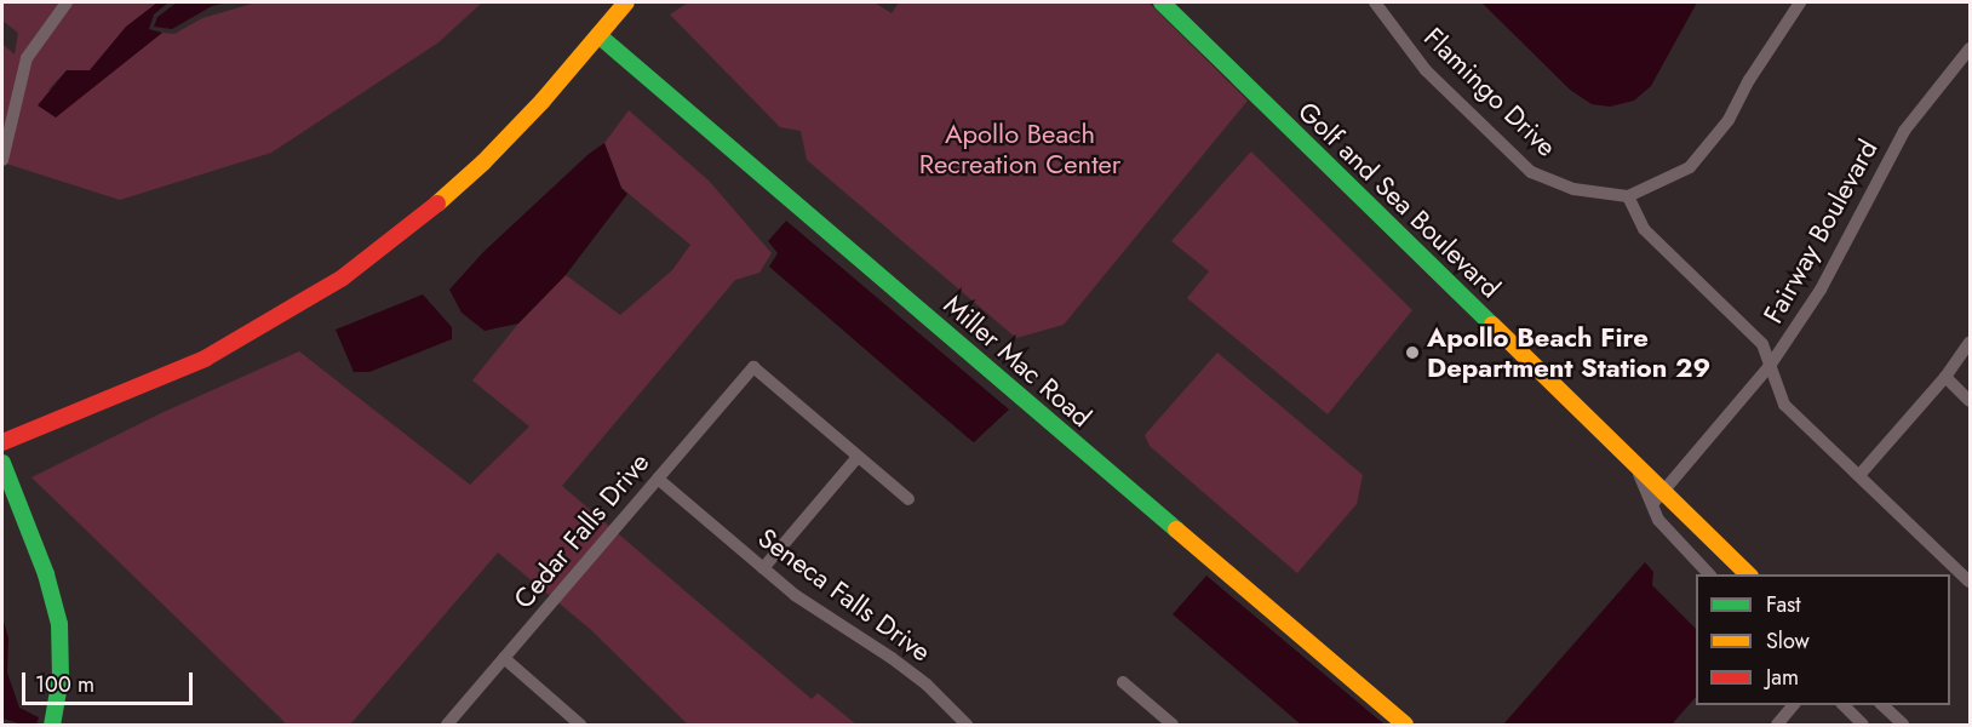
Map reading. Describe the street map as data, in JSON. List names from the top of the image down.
{
  "streets": {
    "street": [
      "Flamingo Drive",
      "Golf and Sea Boulevard",
      "Fairway Boulevard",
      "Miller Mac Road",
      "Cedar Falls Drive",
      "Seneca Falls Drive"
    ]
  },
  "crossings": [
    ["Golf and Sea Boulevard", "Fairway Boulevard"],
    ["Cedar Falls Drive", "Seneca Falls Drive"]
  ],
  "parks": ["Apollo Beach Recreation Center"],
  "places": ["Apollo Beach Fire Department Station 29"],
  "legend": ["Fast", "Slow", "Jam"],
  "scale_bar": "100 m"
}
